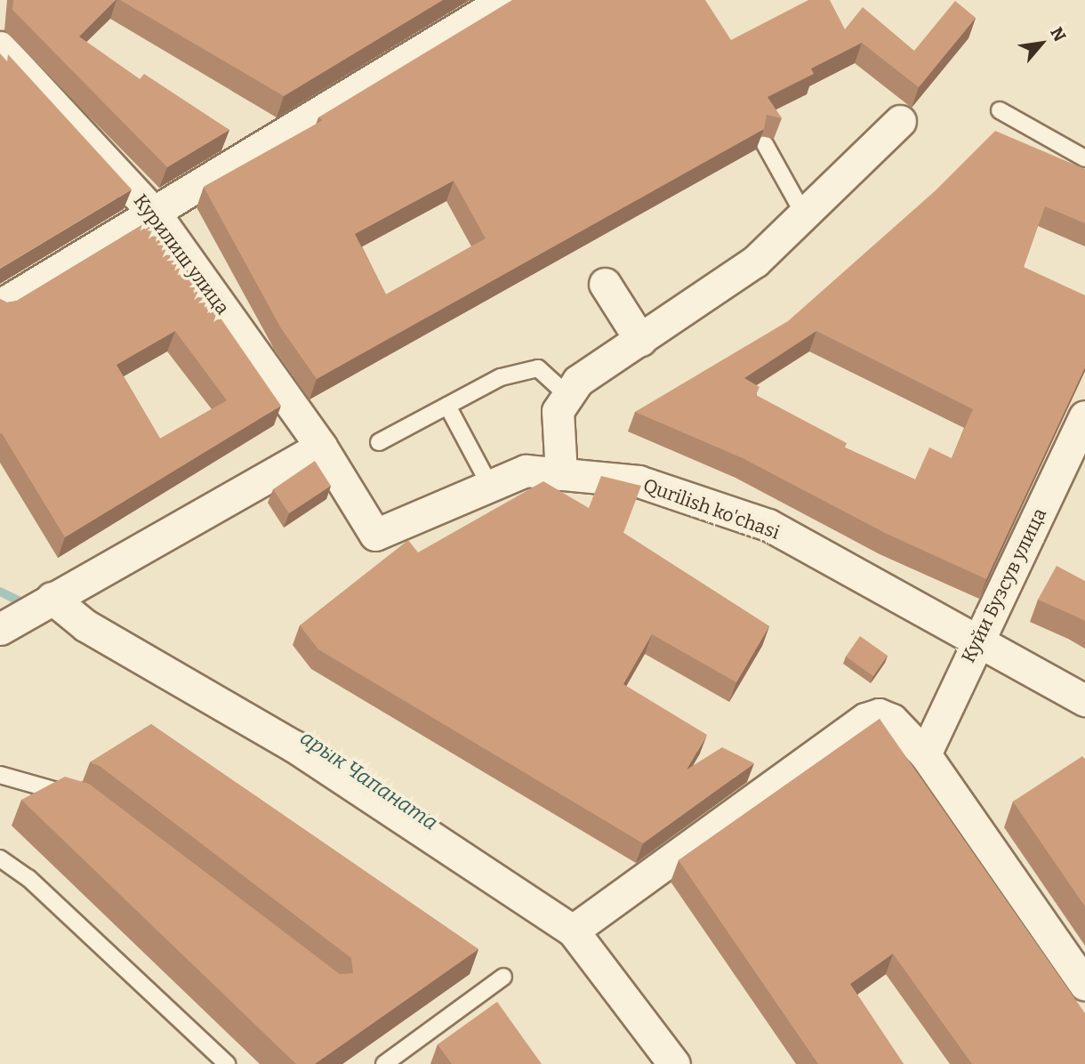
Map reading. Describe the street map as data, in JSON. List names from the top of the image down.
{
  "streets": {
    "street": ["Курилиш улица", "Qurilish ko'chasi", "Куйи Бузсув улица"]
  },
  "crossings": [
    ["Курилиш улица", "Qurilish ko'chasi"],
    ["Qurilish ko'chasi", "Куйи Бузсув улица"]
  ],
  "water": ["арык Чапаната"],
  "north": "top right"
}
